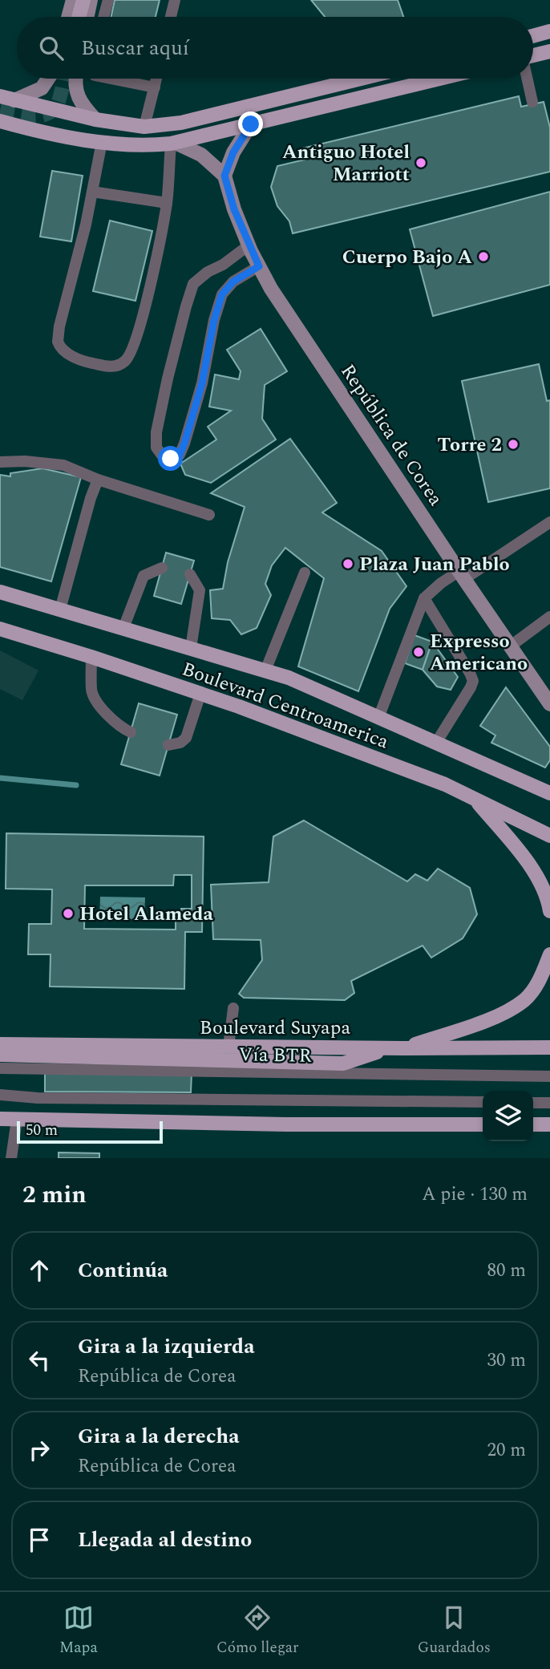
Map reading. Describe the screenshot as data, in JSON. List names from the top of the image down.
{
  "streets": {
    "main road": ["Boulevard Centroamerica", "Boulevard Suyapa"],
    "street": ["República de Corea"],
    "lane": ["Vía BTR"]
  },
  "places": [
    "Antiguo Hotel Marriott",
    "Cuerpo Bajo A",
    "Torre 2",
    "Plaza Juan Pablo",
    "Expresso Americano",
    "Hotel Alameda"
  ],
  "scale_bar": "50 m",
  "page": {
    "search": "Buscar aquí",
    "scale": "50 m",
    "heading": ["2 min", "A pie · 130 m"],
    "list": [
      ["Continúa", "80 m"],
      ["Gira a la izquierda", "República de Corea", "30 m"],
      ["Gira a la derecha", "República de Corea", "20 m"],
      "Llegada al destino"
    ],
    "nav": ["Mapa", "Cómo llegar", "Guardados"]
  }
}
